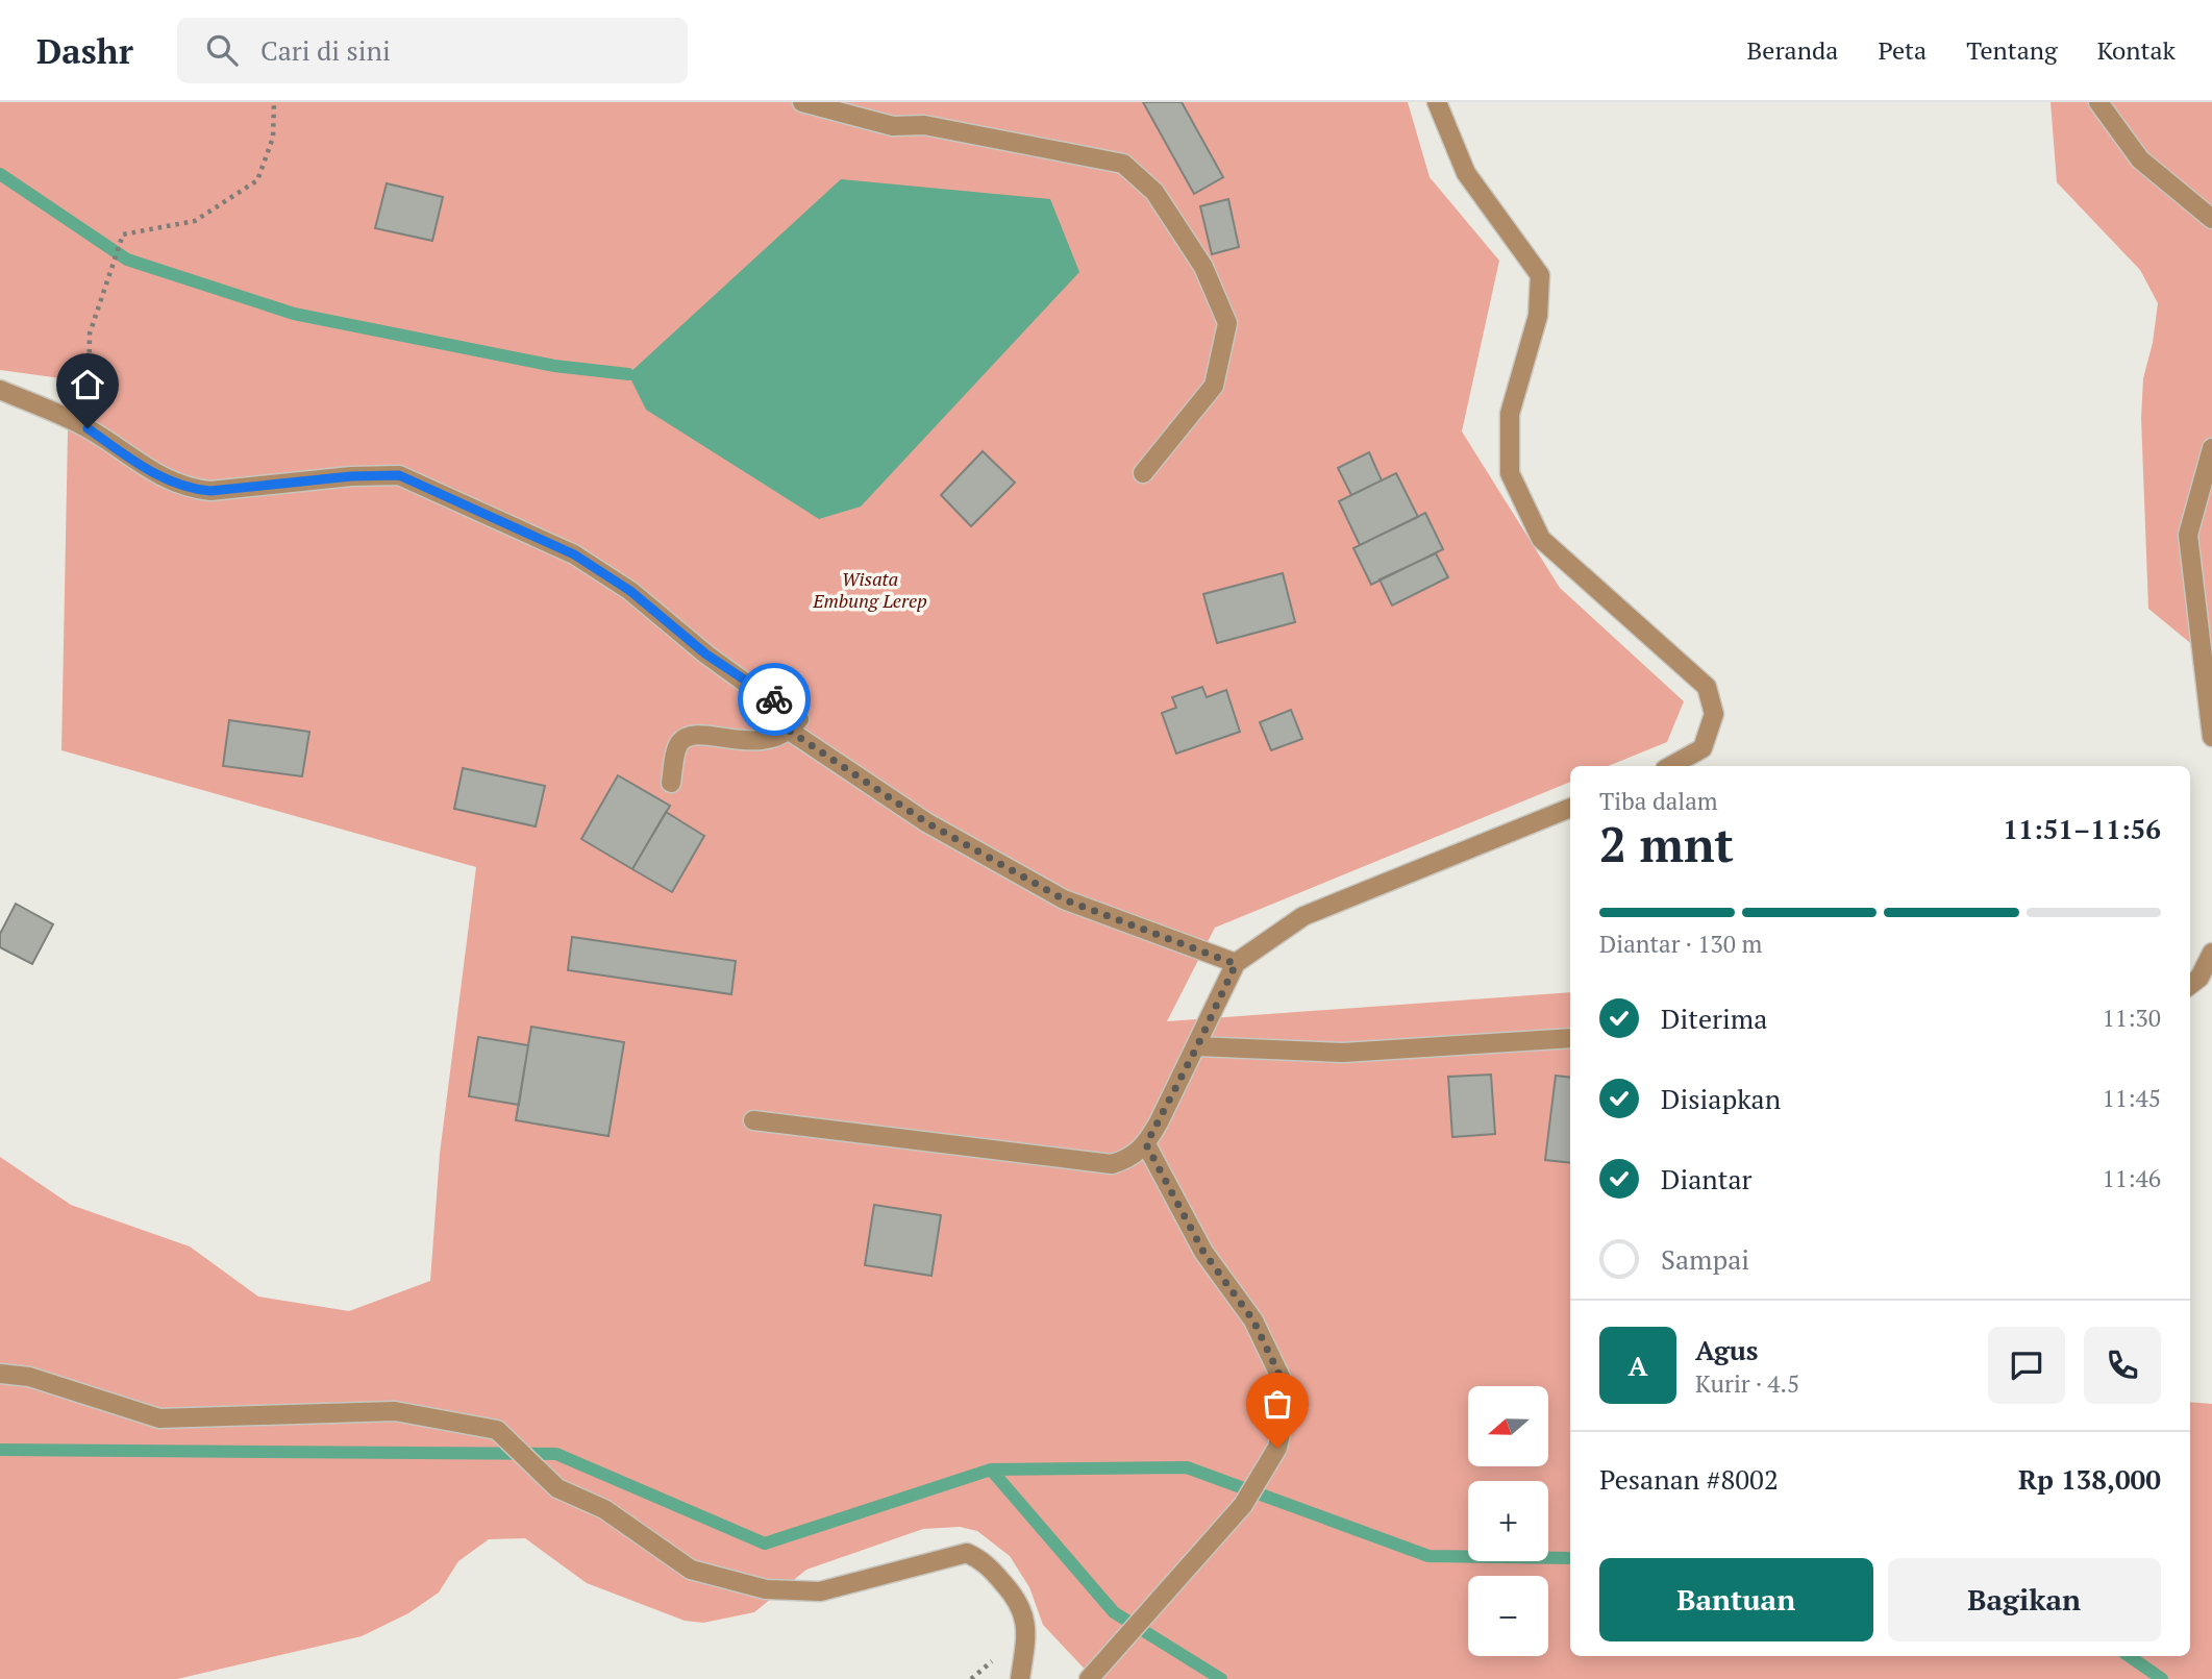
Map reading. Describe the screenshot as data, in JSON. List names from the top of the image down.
{
  "parks": ["Wisata Embung Lerep"],
  "north": "left",
  "page": {
    "header": "Dashr",
    "search": "Cari di sini",
    "nav": [
      "Beranda",
      "Peta",
      "Tentang",
      "Kontak"
    ],
    "heading": ["2 mnt", "Tiba dalam", "11:51–11:56"],
    "panel": [
      "Agus",
      "Kurir · 4.5",
      "Pesanan #8002",
      "Rp 138,000"
    ],
    "bar": "Diantar · 130 m",
    "list": [
      ["Diterima", "11:30"],
      ["Disiapkan", "11:45"],
      ["Diantar", "11:46"],
      "Sampai"
    ],
    "round": "A",
    "map_buttons": ["+", "−"],
    "buttons": ["Bantuan", "Bagikan"]
  }
}
